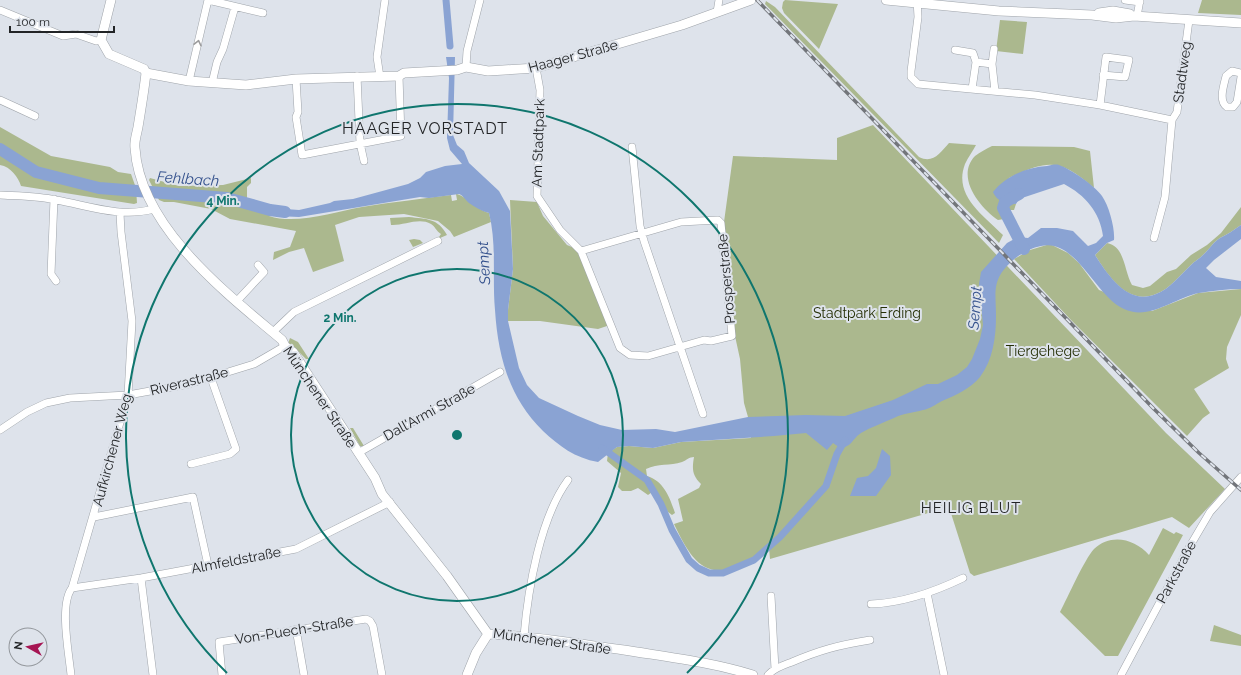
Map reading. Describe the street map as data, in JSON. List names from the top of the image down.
{
  "streets": {
    "street": [
      "Haager Straße",
      "Stadtweg",
      "Am Stadtpark",
      "Prosperstraße",
      "Riverastraße",
      "Münchener Straße",
      "Dall'Armi Straße",
      "Aufkirchener Weg",
      "Almfeldstraße",
      "Parkstraße",
      "Von-Puech-Straße"
    ]
  },
  "crossings": [
    ["Haager Straße", "Am Stadtpark"],
    ["Haager Straße", "Münchener Straße"],
    ["Am Stadtpark", "Prosperstraße"],
    ["Riverastraße", "Münchener Straße"],
    ["Riverastraße", "Aufkirchener Weg"],
    ["Münchener Straße", "Dall'Armi Straße"],
    ["Münchener Straße", "Almfeldstraße"],
    ["Aufkirchener Weg", "Almfeldstraße"]
  ],
  "districts": ["HAAGER VORSTADT", "HEILIG BLUT"],
  "water": ["Fehlbach", "Sempt"],
  "parks": ["Stadtpark Erding", "Tiergehege"],
  "scale_bar": "100 m",
  "north": "left",
  "rings": ["4 Min.", "2 Min."]
}
